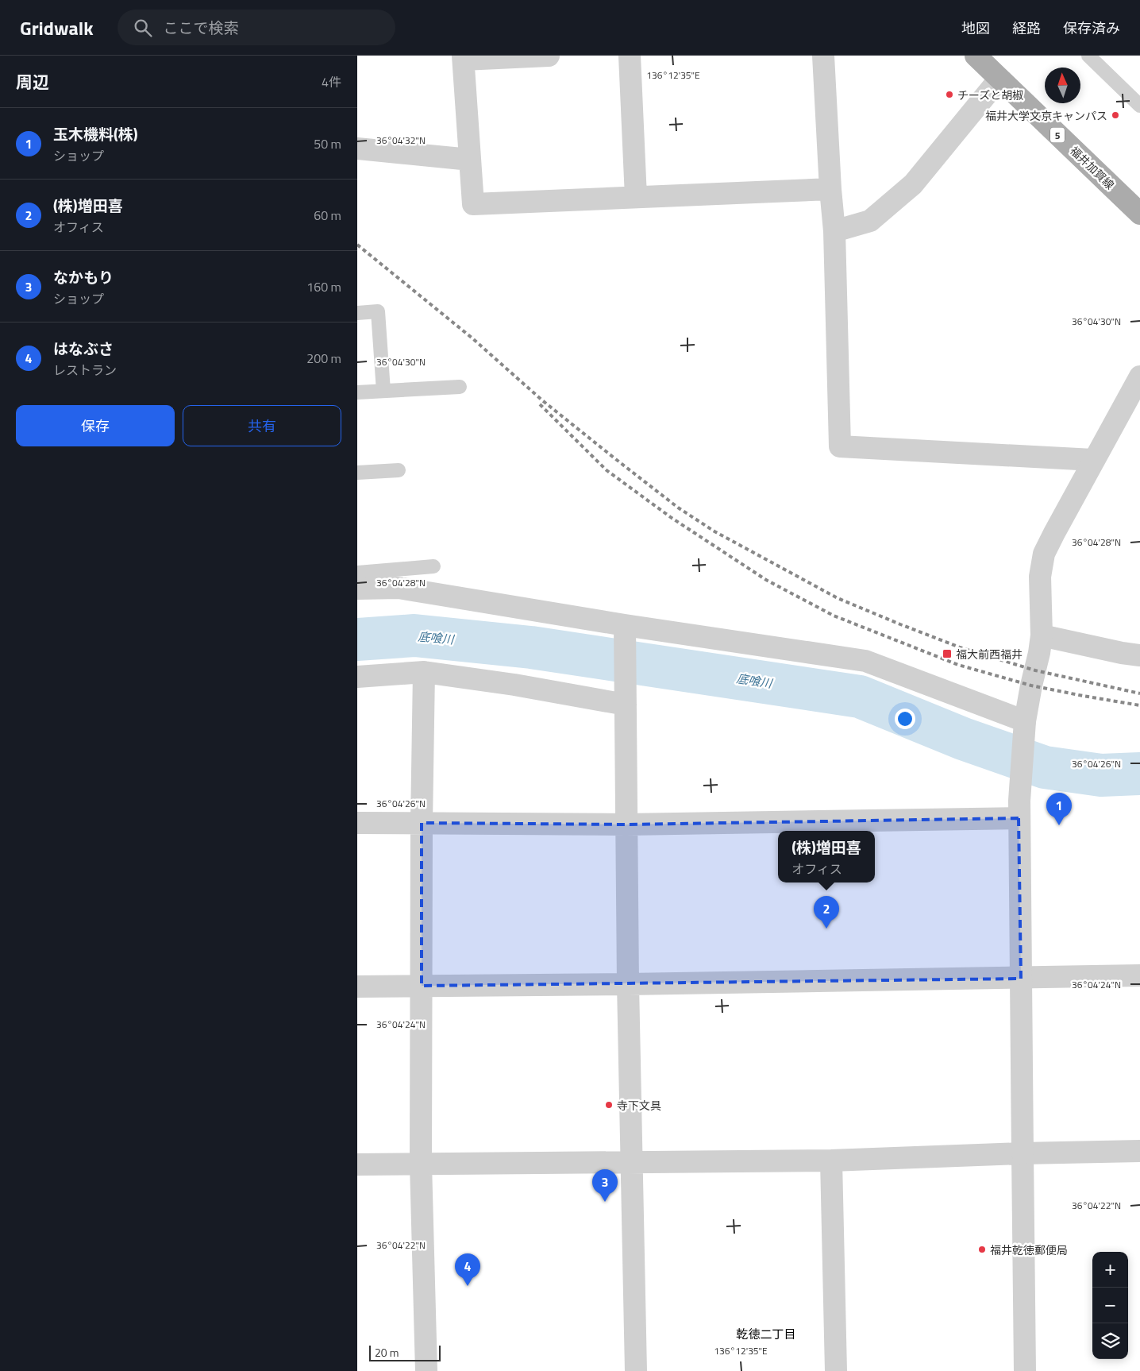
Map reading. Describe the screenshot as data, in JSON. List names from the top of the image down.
{
  "streets": {
    "main road": ["5", "福井加賀線"]
  },
  "districts": ["乾徳二丁目"],
  "water": ["底喰川"],
  "places": {
    "other": [
      "チーズと胡椒",
      "福井大学文京キャンパス",
      "寺下文具",
      "福井乾徳郵便局"
    ],
    "transit": ["福大前西福井"]
  },
  "scale_bar": "20 m",
  "north": "top",
  "page": {
    "header": "Gridwalk",
    "search": "ここで検索",
    "nav": ["地図", "経路", "保存済み"],
    "heading": ["周辺", "4件"],
    "list": [
      {
        "mark": "1",
        "name": "玉木機料(株)",
        "note": "ショップ",
        "value": "50 m"
      },
      {
        "mark": "2",
        "name": "(株)増田喜",
        "note": "オフィス",
        "value": "60 m"
      },
      {
        "mark": "3",
        "name": "なかもり",
        "note": "ショップ",
        "value": "160 m"
      },
      {
        "mark": "4",
        "name": "はなぶさ",
        "note": "レストラン",
        "value": "200 m"
      }
    ],
    "buttons": ["保存", "共有"],
    "pins": [
      "1",
      "2",
      "3",
      "4"
    ],
    "popup": ["(株)増田喜", "オフィス"],
    "map_buttons": ["+", "−"],
    "scale": "20 m"
  },
  "coordinates": [
    "136°12'35\"E",
    "36°04'32\"N",
    "36°04'30\"N",
    "36°04'28\"N",
    "36°04'26\"N",
    "36°04'24\"N",
    "36°04'22\"N"
  ]
}
